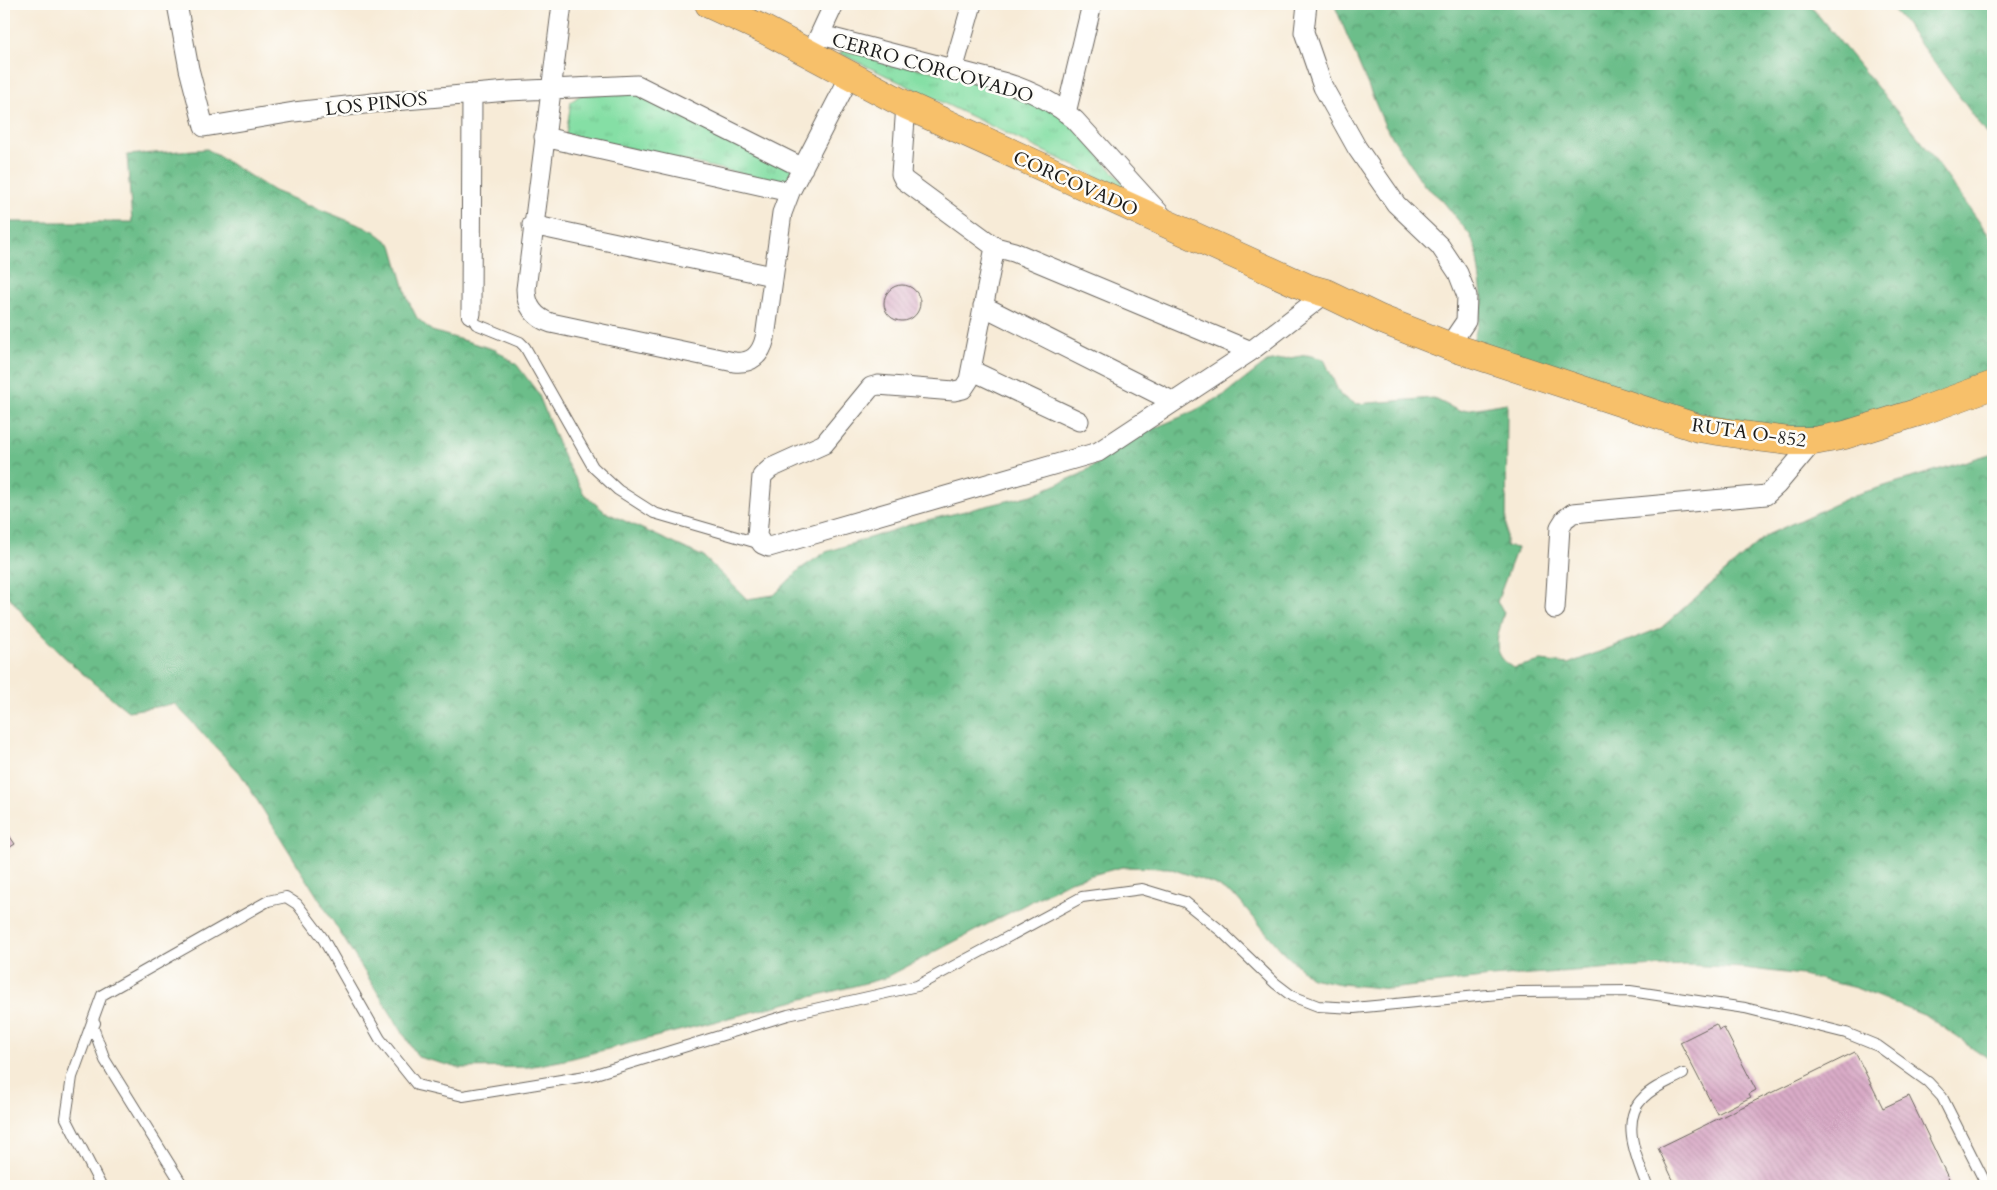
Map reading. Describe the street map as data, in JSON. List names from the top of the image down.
{
  "streets": {
    "main road": ["CORCOVADO", "RUTA O-852"],
    "street": ["CERRO CORCOVADO", "LOS PINOS"]
  },
  "crossings": [
    ["CERRO CORCOVADO", "CORCOVADO"],
    ["CORCOVADO", "RUTA O-852"]
  ]
}
